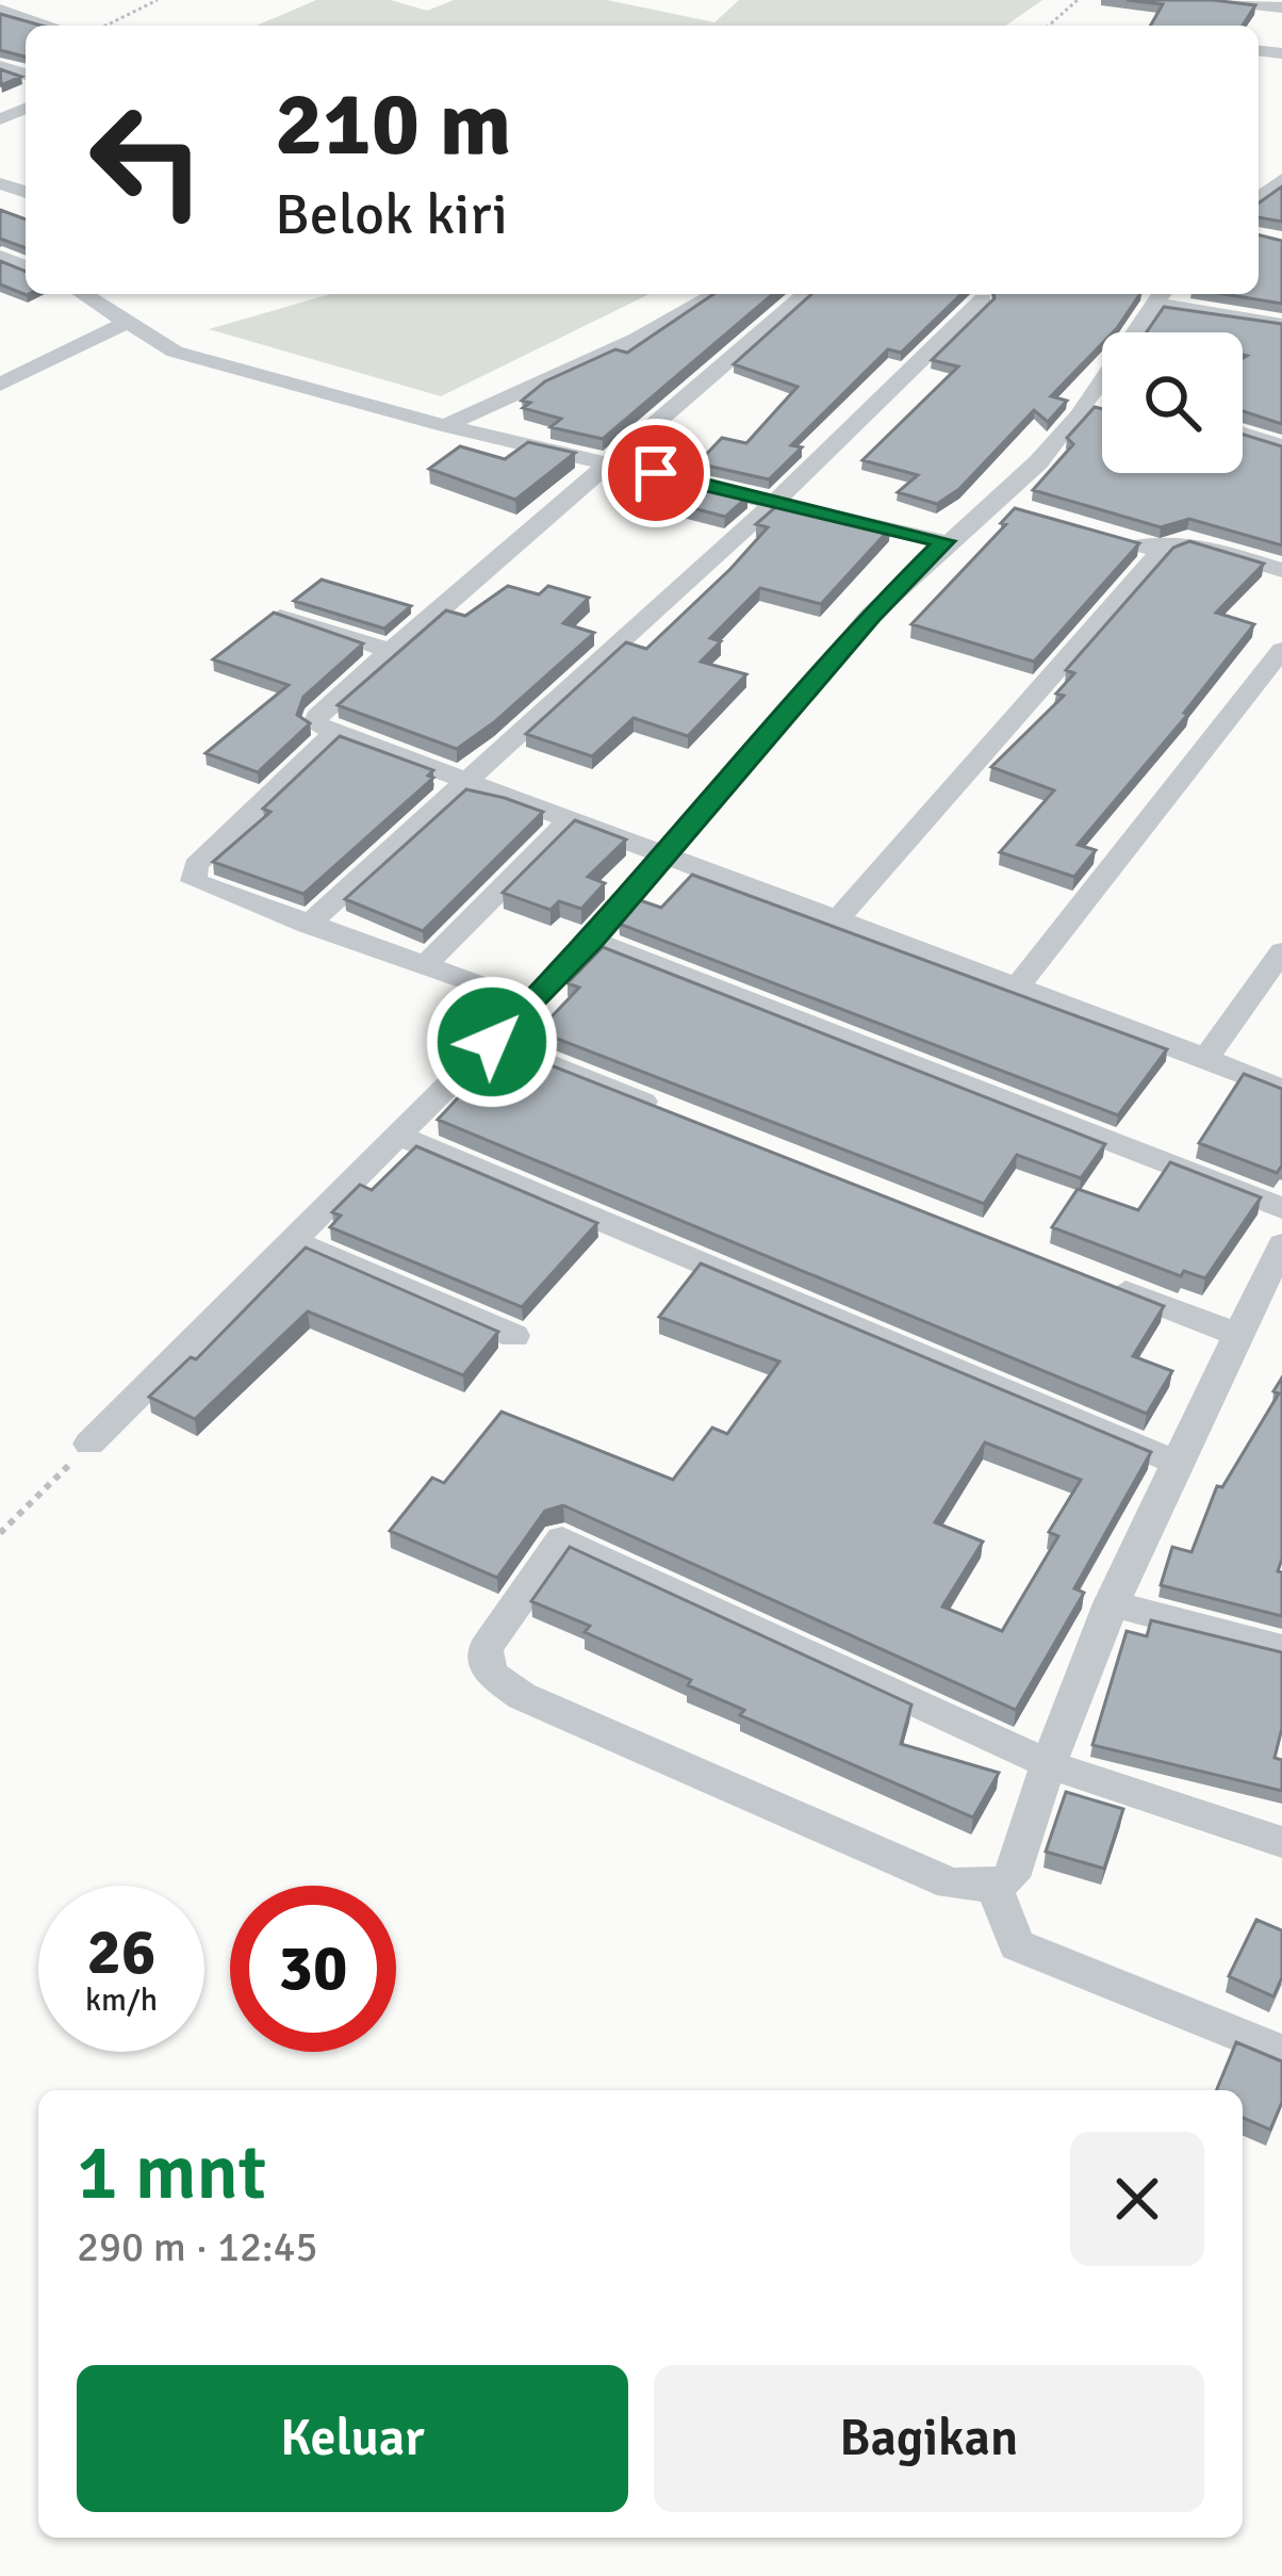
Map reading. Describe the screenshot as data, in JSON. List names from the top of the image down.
{
  "page": {
    "turn": ["210 m", "Belok kiri"],
    "speed": "26 km/h",
    "limit": "30",
    "heading": ["1 mnt", "290 m · 12:45"],
    "buttons": ["Keluar", "Bagikan"]
  }
}
